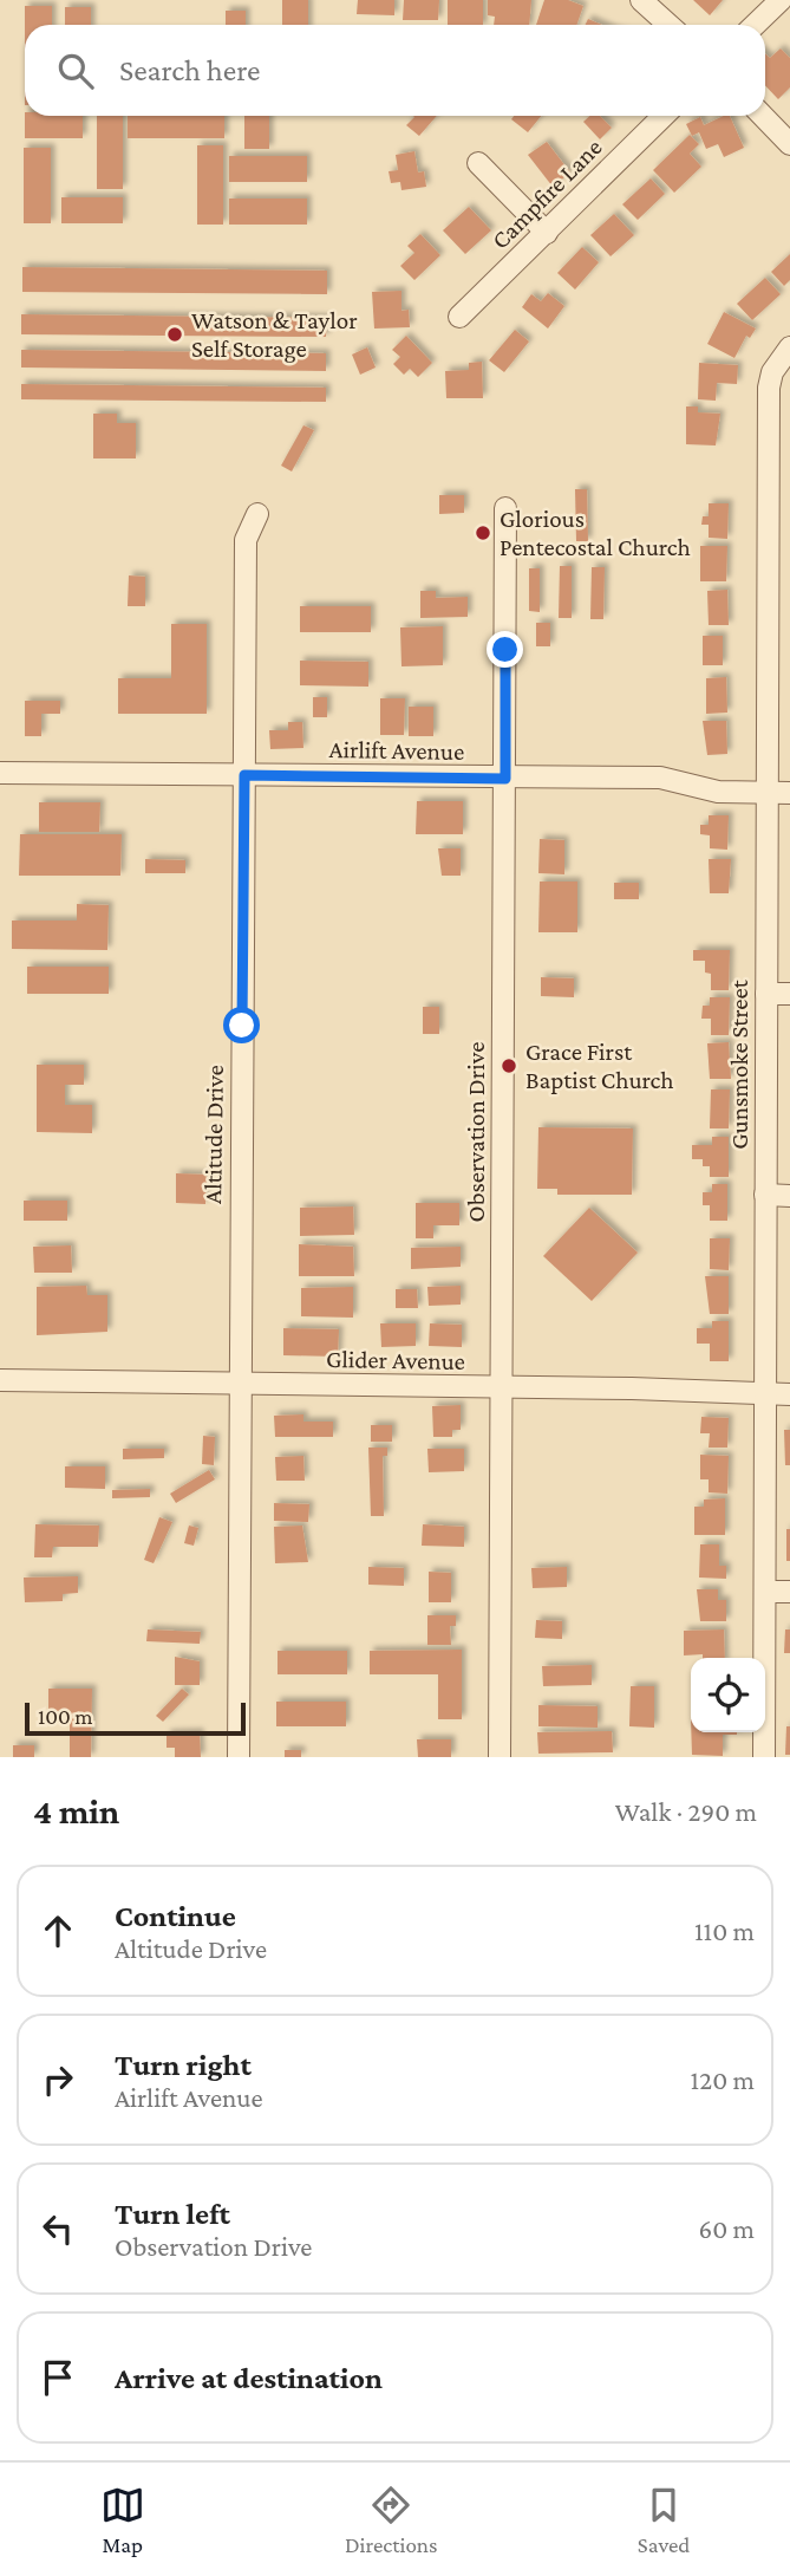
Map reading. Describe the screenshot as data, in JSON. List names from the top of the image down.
{
  "streets": {
    "street": [
      "Campfire Lane",
      "Airlift Avenue",
      "Gunsmoke Street",
      "Observation Drive",
      "Altitude Drive",
      "Glider Avenue"
    ]
  },
  "crossings": [
    ["Airlift Avenue", "Gunsmoke Street"],
    ["Airlift Avenue", "Observation Drive"],
    ["Airlift Avenue", "Altitude Drive"],
    ["Gunsmoke Street", "Glider Avenue"],
    ["Observation Drive", "Glider Avenue"],
    ["Altitude Drive", "Glider Avenue"]
  ],
  "places": ["Watson & Taylor Self Storage", "Glorious Pentecostal Church", "Grace First Baptist Church"],
  "scale_bar": "100 m",
  "page": {
    "search": "Search here",
    "scale": "100 m",
    "heading": ["4 min", "Walk · 290 m"],
    "list": [
      ["Continue", "Altitude Drive", "110 m"],
      ["Turn right", "Airlift Avenue", "120 m"],
      ["Turn left", "Observation Drive", "60 m"],
      "Arrive at destination"
    ],
    "nav": ["Map", "Directions", "Saved"]
  }
}
